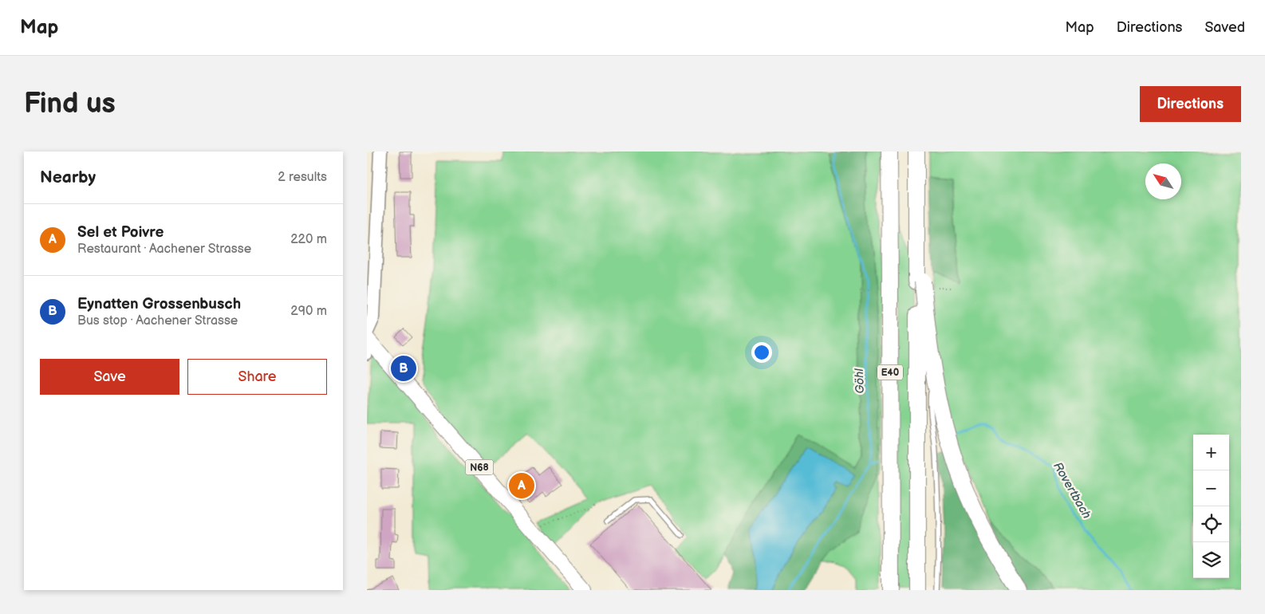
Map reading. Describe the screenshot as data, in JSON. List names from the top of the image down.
{
  "streets": {
    "highway": ["E40"],
    "main road": ["N68"]
  },
  "water": ["Göhl", "Rovertbach"],
  "north": "top left",
  "page": {
    "header": "Map",
    "nav": ["Map", "Directions", "Saved"],
    "buttons": [
      "Directions",
      ["Save", "Share"]
    ],
    "title": "Find us",
    "heading": ["Nearby", "2 results"],
    "list": [
      {
        "mark": "A",
        "name": "Sel et Poivre",
        "note": "Restaurant · Aachener Strasse",
        "value": "220 m"
      },
      {
        "mark": "B",
        "name": "Eynatten Grossenbusch",
        "note": "Bus stop · Aachener Strasse",
        "value": "290 m"
      }
    ],
    "pins": ["B", "A"],
    "map_buttons": ["+", "−"]
  }
}
